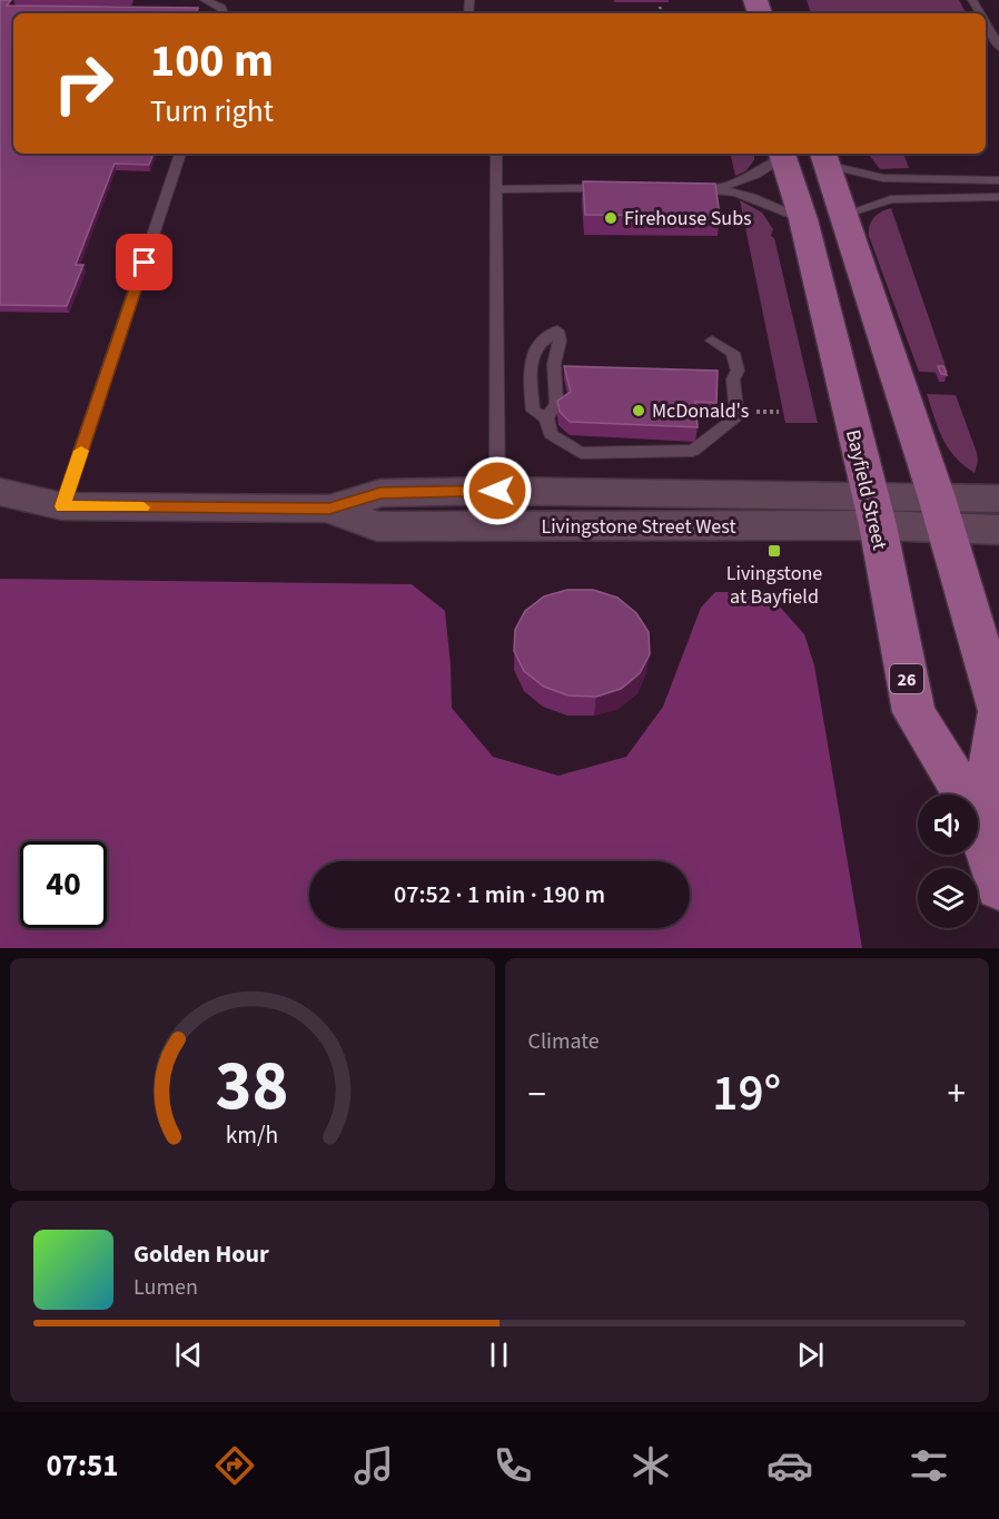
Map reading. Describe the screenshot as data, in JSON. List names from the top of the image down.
{
  "streets": {
    "main road": ["Bayfield Street", "26"],
    "street": ["Livingstone Street West"]
  },
  "crossings": [
    ["Bayfield Street", "Livingstone Street West"]
  ],
  "places": {
    "other": ["Firehouse Subs", "McDonald's"],
    "transit": ["Livingstone at Bayfield"]
  },
  "page": {
    "turn": ["100 m", "Turn right"],
    "limit": "40",
    "trip": "07:52 · 1 min · 190 m",
    "tile": "Climate",
    "heat": ["−", "19°", "+"],
    "song": ["Golden Hour", "Lumen"],
    "tabs": "07:51",
    "gauge": ["38", "km/h"]
  }
}
